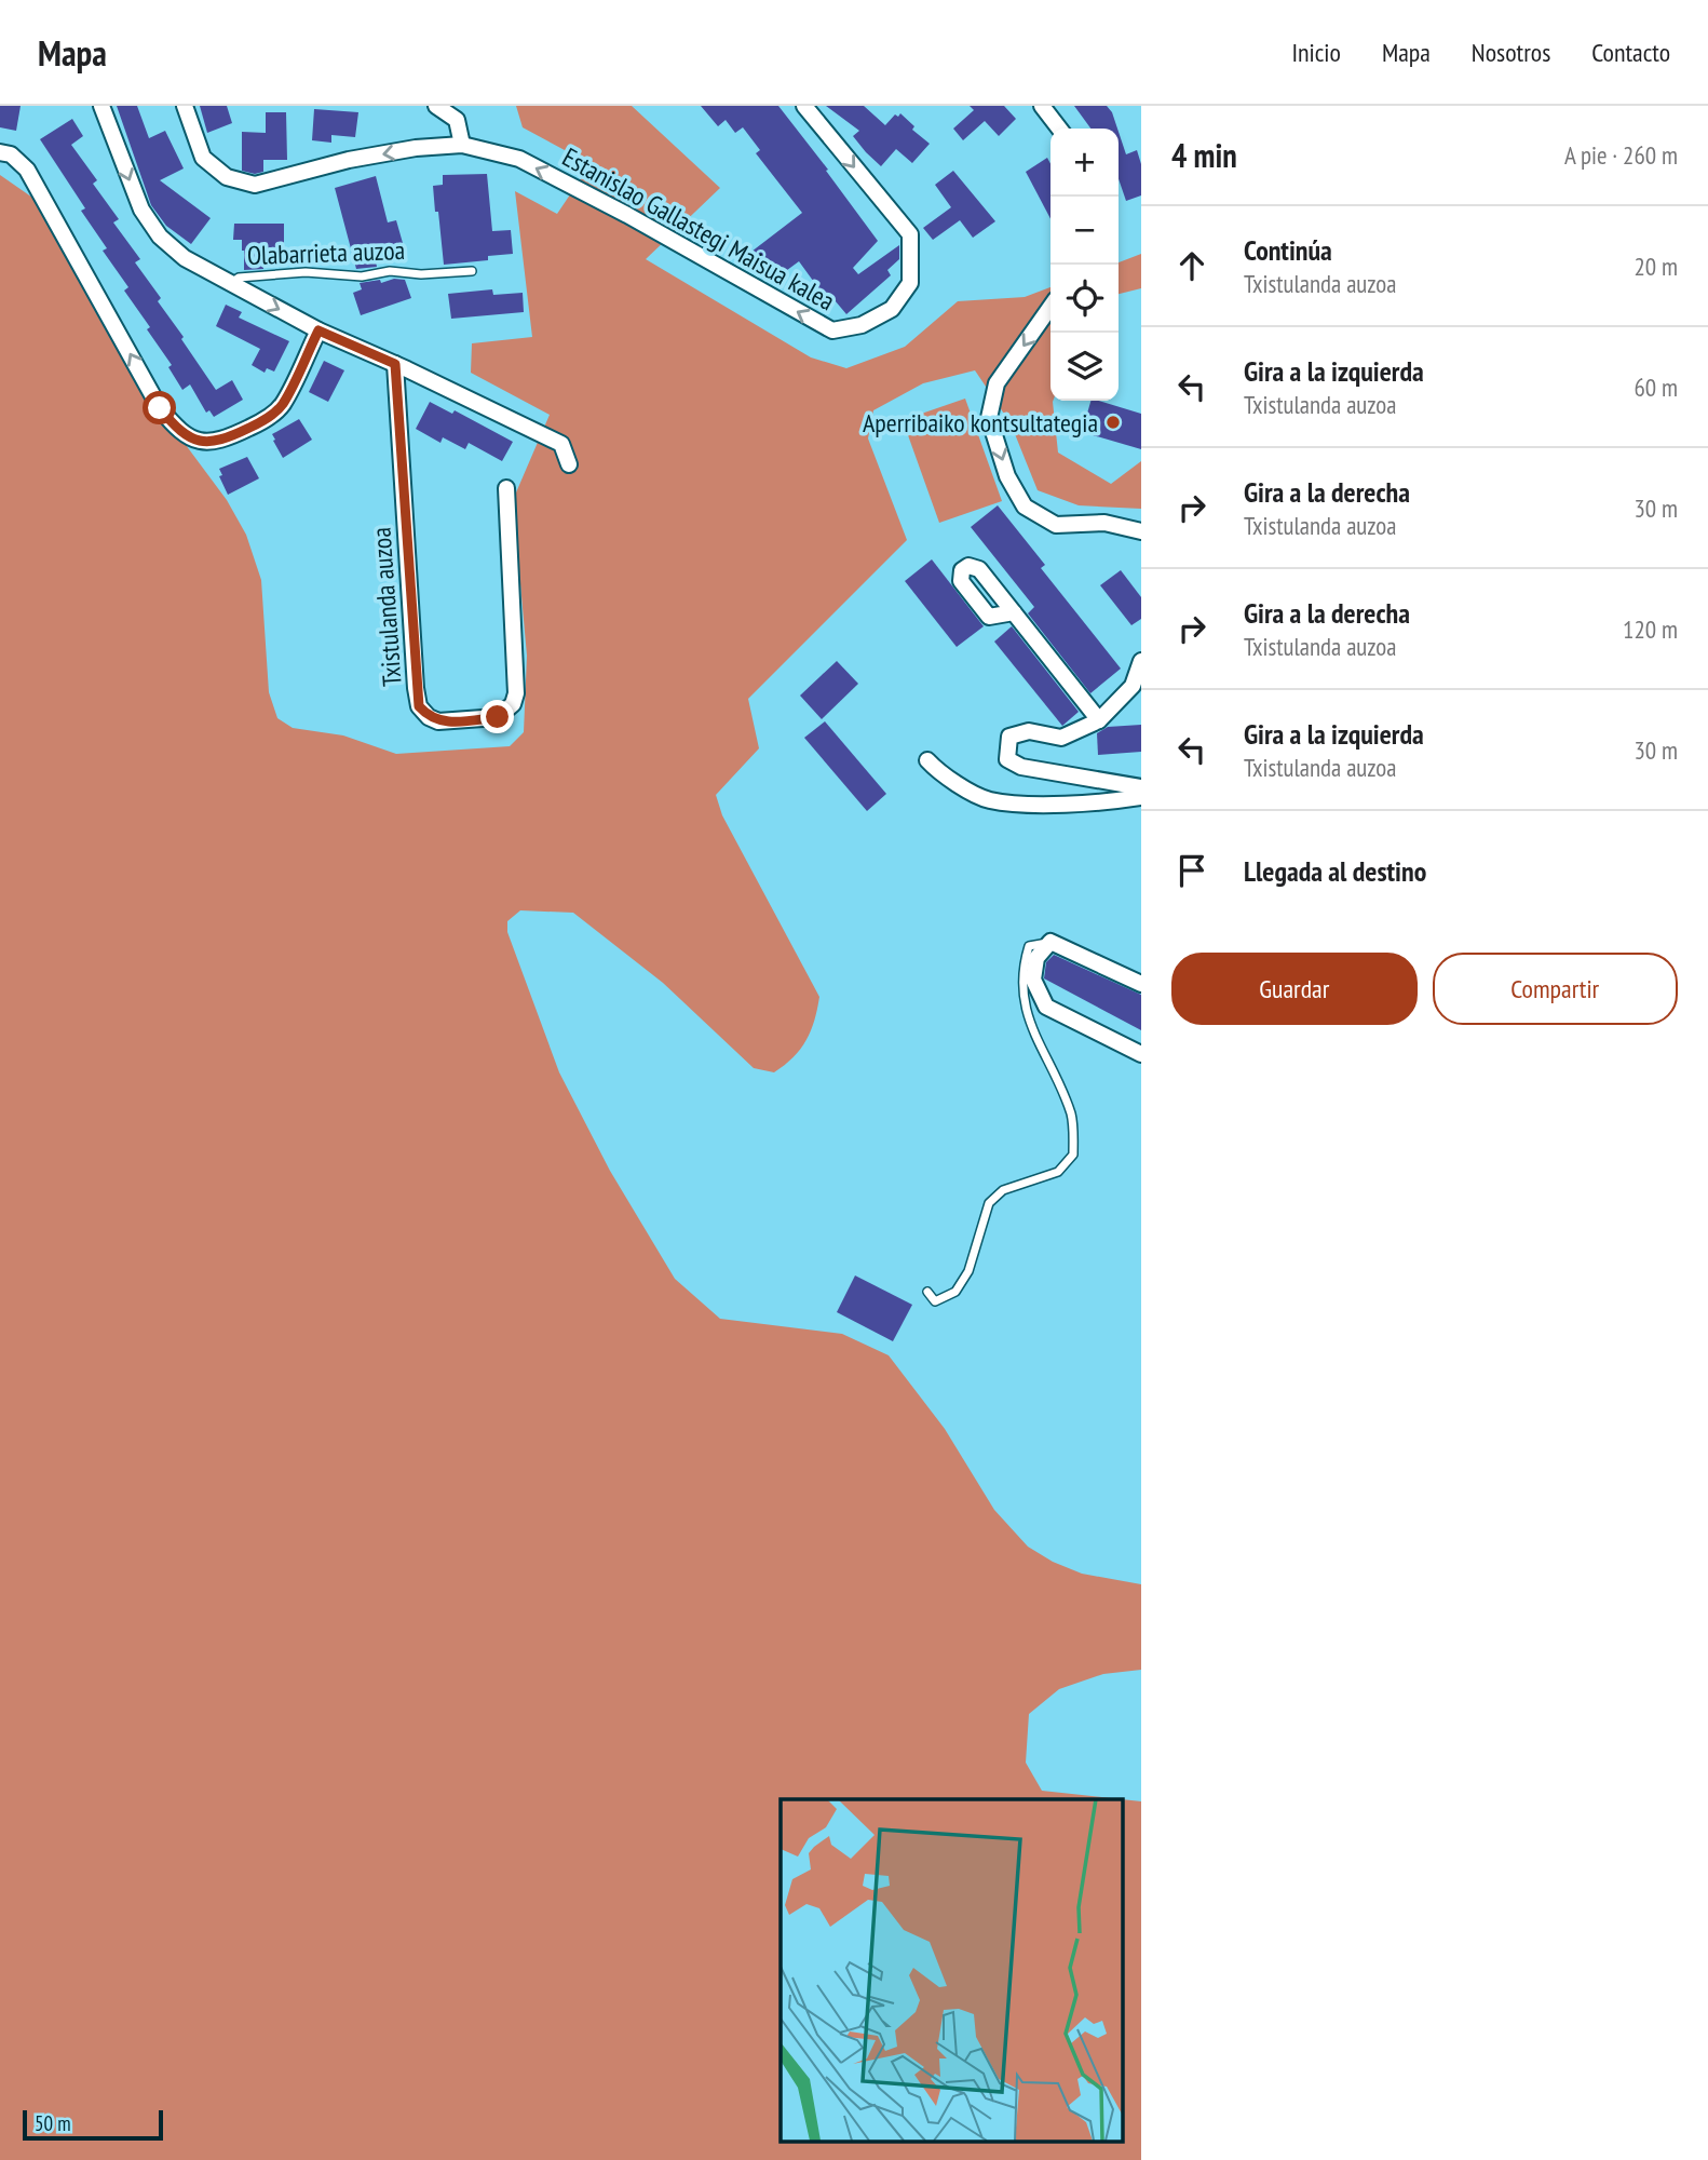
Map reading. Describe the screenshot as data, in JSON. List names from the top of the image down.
{
  "streets": {
    "street": ["Estanislao Gallastegi Maisua kalea", "Olabarrieta auzoa", "Txistulanda auzoa"]
  },
  "one_way": ["Olabarrieta auzoa"],
  "places": ["Aperribaiko kontsultategia"],
  "scale_bar": "50 m",
  "page": {
    "header": "Mapa",
    "nav": [
      "Inicio",
      "Mapa",
      "Nosotros",
      "Contacto"
    ],
    "heading": ["4 min", "A pie · 260 m"],
    "map_buttons": ["+", "−"],
    "list": [
      ["Continúa", "Txistulanda auzoa", "20 m"],
      ["Gira a la izquierda", "Txistulanda auzoa", "60 m"],
      ["Gira a la derecha", "Txistulanda auzoa", "30 m"],
      ["Gira a la derecha", "Txistulanda auzoa", "120 m"],
      ["Gira a la izquierda", "Txistulanda auzoa", "30 m"],
      "Llegada al destino"
    ],
    "buttons": ["Guardar", "Compartir"],
    "scale": "50 m"
  }
}
